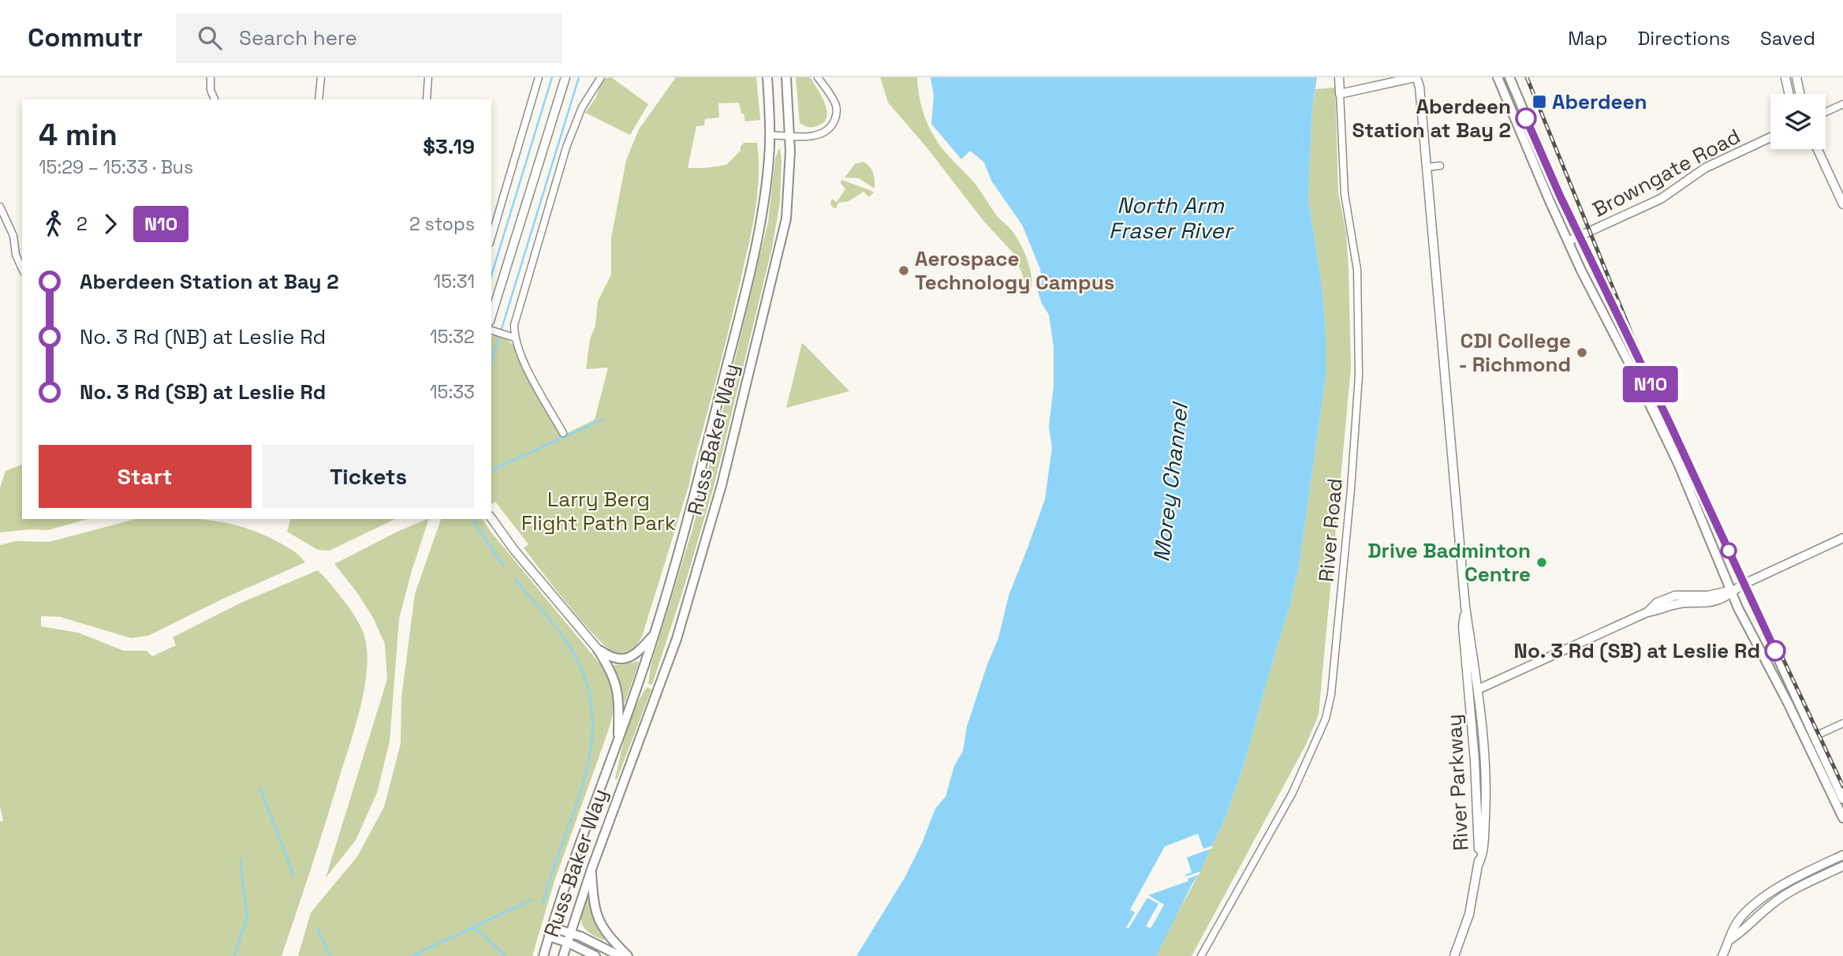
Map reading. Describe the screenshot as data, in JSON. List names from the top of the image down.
{
  "streets": {
    "main road": ["Russ Baker Way"],
    "street": ["Browngate Road", "River Road", "River Parkway"]
  },
  "water": ["North Arm Fraser River", "Morey Channel"],
  "parks": ["Larry Berg Flight Path Park"],
  "places": {
    "transit": ["Aberdeen"],
    "other": [
      "Aberdeen Station at Bay 2",
      "Aerospace Technology Campus",
      "CDI College - Richmond",
      "Drive Badminton Centre",
      "No. 3 Rd (SB) at Leslie Rd"
    ]
  },
  "lines": ["bus line N10"],
  "page": {
    "header": "Commutr",
    "search": "Search here",
    "nav": ["Map", "Directions", "Saved"],
    "on_map": "N10",
    "heading": ["4 min", "15:29 – 15:33 · Bus", "$3.19"],
    "legs": ["2", "N10", "2 stops"],
    "list": [
      {
        "name": "Aberdeen Station at Bay 2",
        "value": "15:31"
      },
      {
        "name": "No. 3 Rd (NB) at Leslie Rd",
        "value": "15:32"
      },
      {
        "name": "No. 3 Rd (SB) at Leslie Rd",
        "value": "15:33"
      }
    ],
    "buttons": ["Start", "Tickets"]
  }
}
